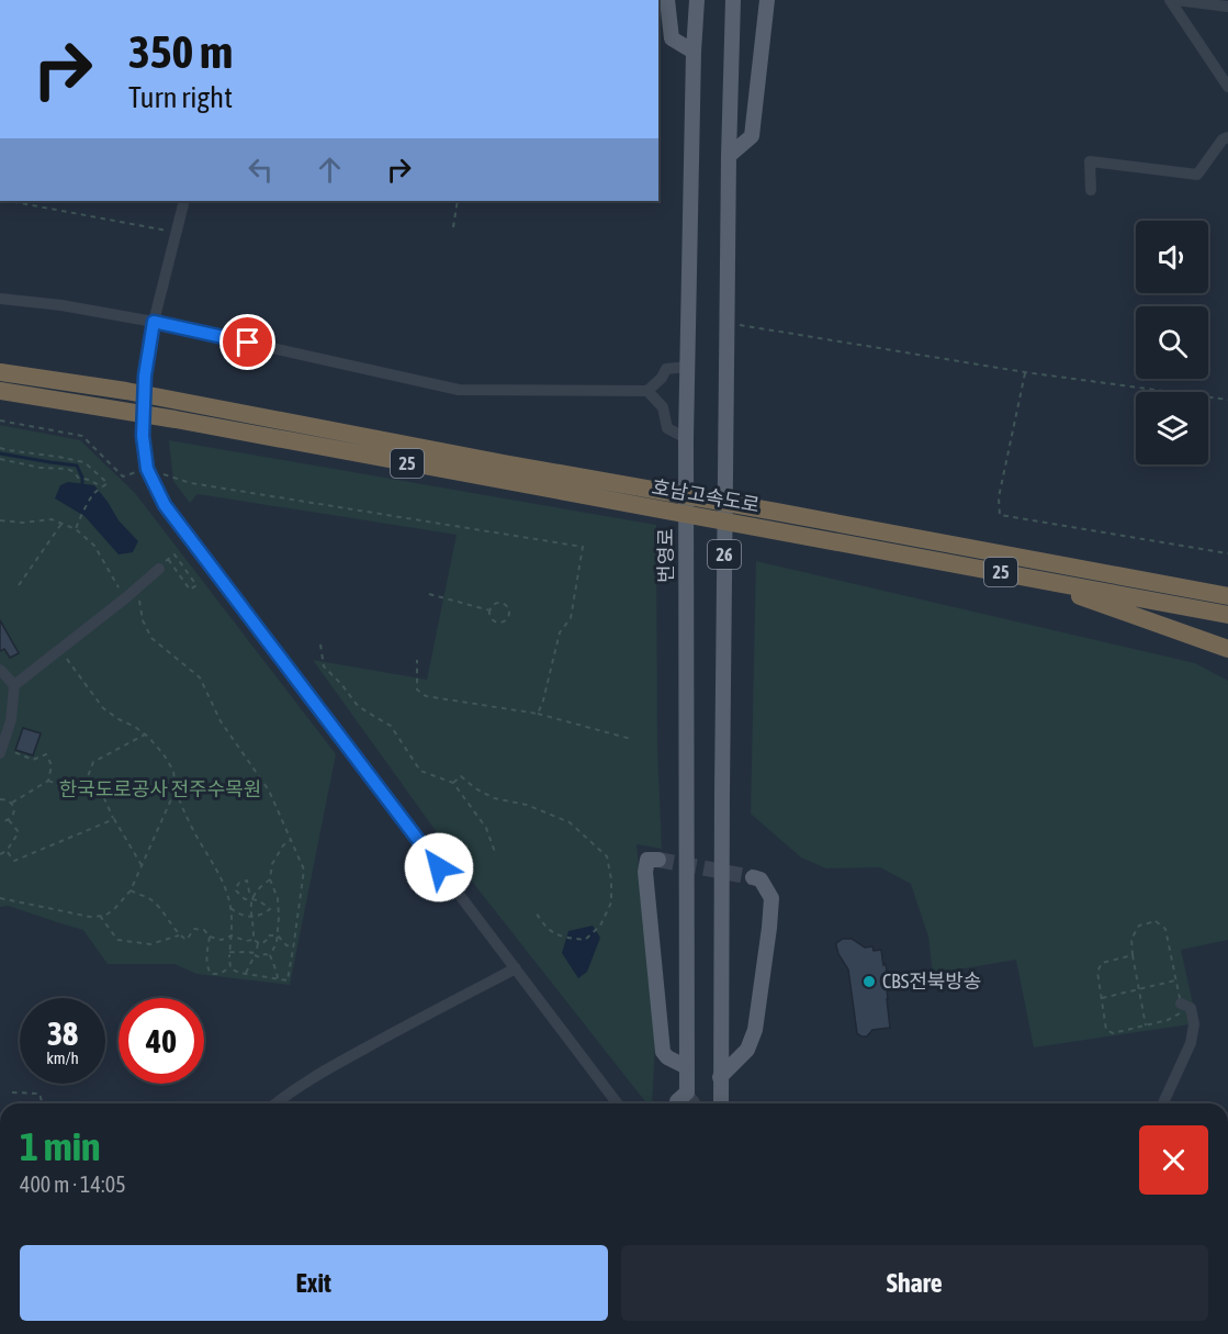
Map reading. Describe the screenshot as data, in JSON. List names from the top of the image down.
{
  "streets": {
    "highway": ["25", "호남고속도로"],
    "main road": ["26", "번영로"]
  },
  "parks": ["한국도로공사 전주수목원"],
  "places": ["CBS전북방송"],
  "page": {
    "turn": ["350 m", "Turn right"],
    "speed": "38 km/h",
    "limit": "40",
    "heading": ["1 min", "400 m · 14:05"],
    "buttons": ["Exit", "Share"]
  }
}
